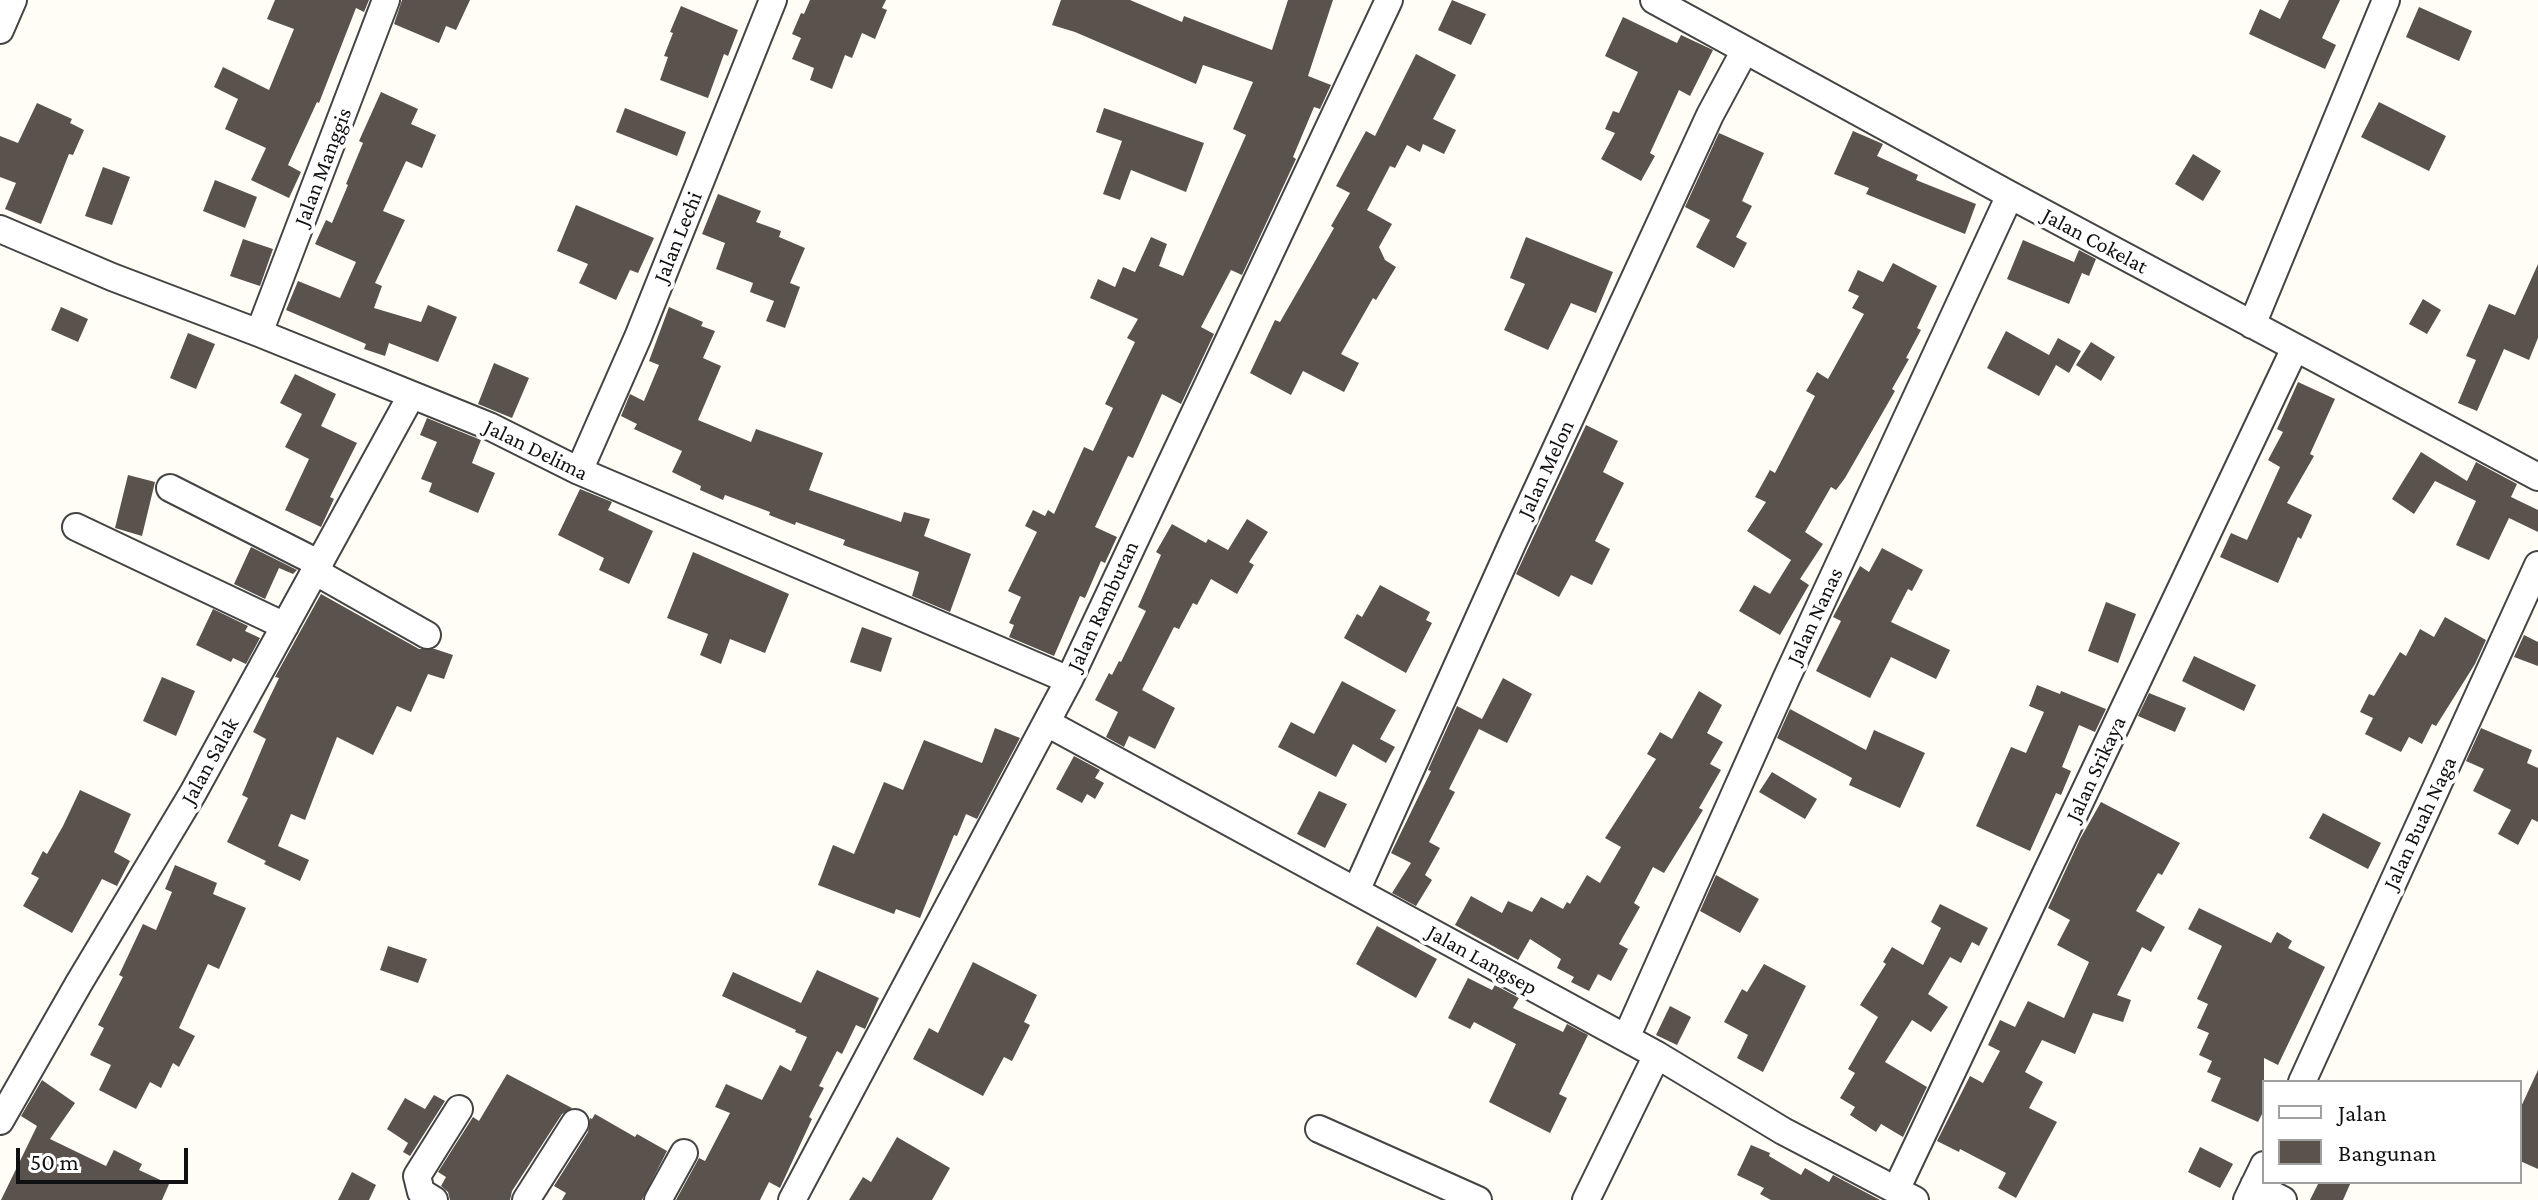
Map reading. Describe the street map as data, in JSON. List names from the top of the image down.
{
  "streets": {
    "street": [
      "Jalan Manggis",
      "Jalan Lechi",
      "Jalan Cokelat",
      "Jalan Delima",
      "Jalan Melon",
      "Jalan Rambutan",
      "Jalan Nanas",
      "Jalan Salak",
      "Jalan Srikaya",
      "Jalan Buah Naga",
      "Jalan Langsep"
    ]
  },
  "crossings": [
    ["Jalan Manggis", "Jalan Delima"],
    ["Jalan Lechi", "Jalan Delima"],
    ["Jalan Cokelat", "Jalan Melon"],
    ["Jalan Cokelat", "Jalan Nanas"],
    ["Jalan Cokelat", "Jalan Srikaya"],
    ["Jalan Delima", "Jalan Rambutan"],
    ["Jalan Delima", "Jalan Salak"],
    ["Jalan Melon", "Jalan Langsep"],
    ["Jalan Rambutan", "Jalan Langsep"],
    ["Jalan Nanas", "Jalan Langsep"],
    ["Jalan Srikaya", "Jalan Langsep"]
  ],
  "legend": ["Jalan", "Bangunan"],
  "scale_bar": "50 m"
}
